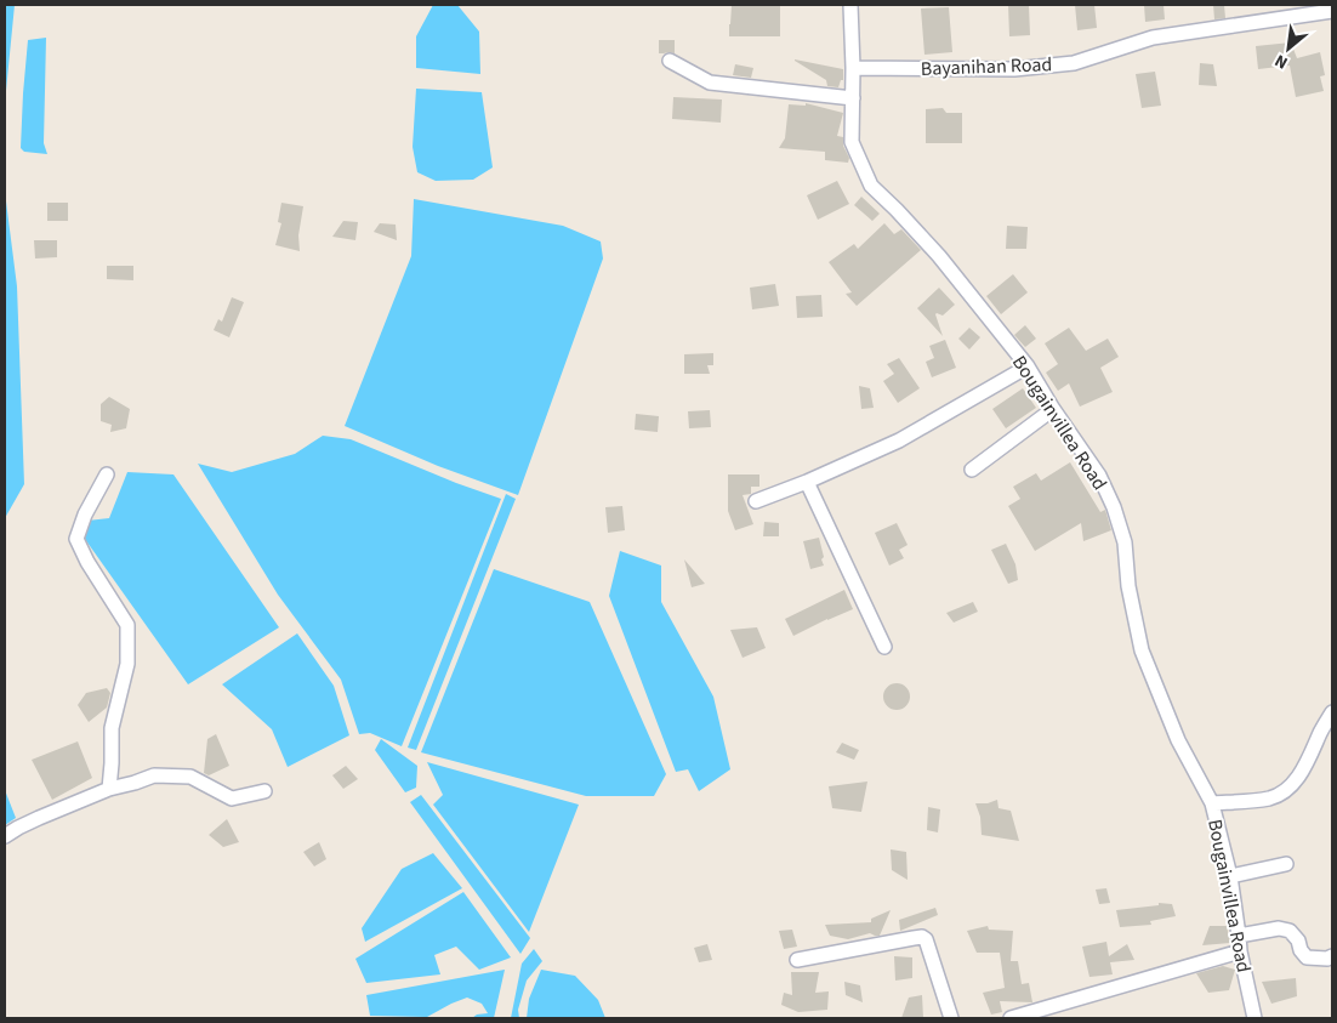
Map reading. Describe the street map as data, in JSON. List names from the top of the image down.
{
  "streets": {
    "street": ["Bayanihan Road", "Bougainvillea Road"]
  },
  "crossings": [
    ["Bayanihan Road", "Bougainvillea Road"]
  ],
  "north": "bottom left"
}
